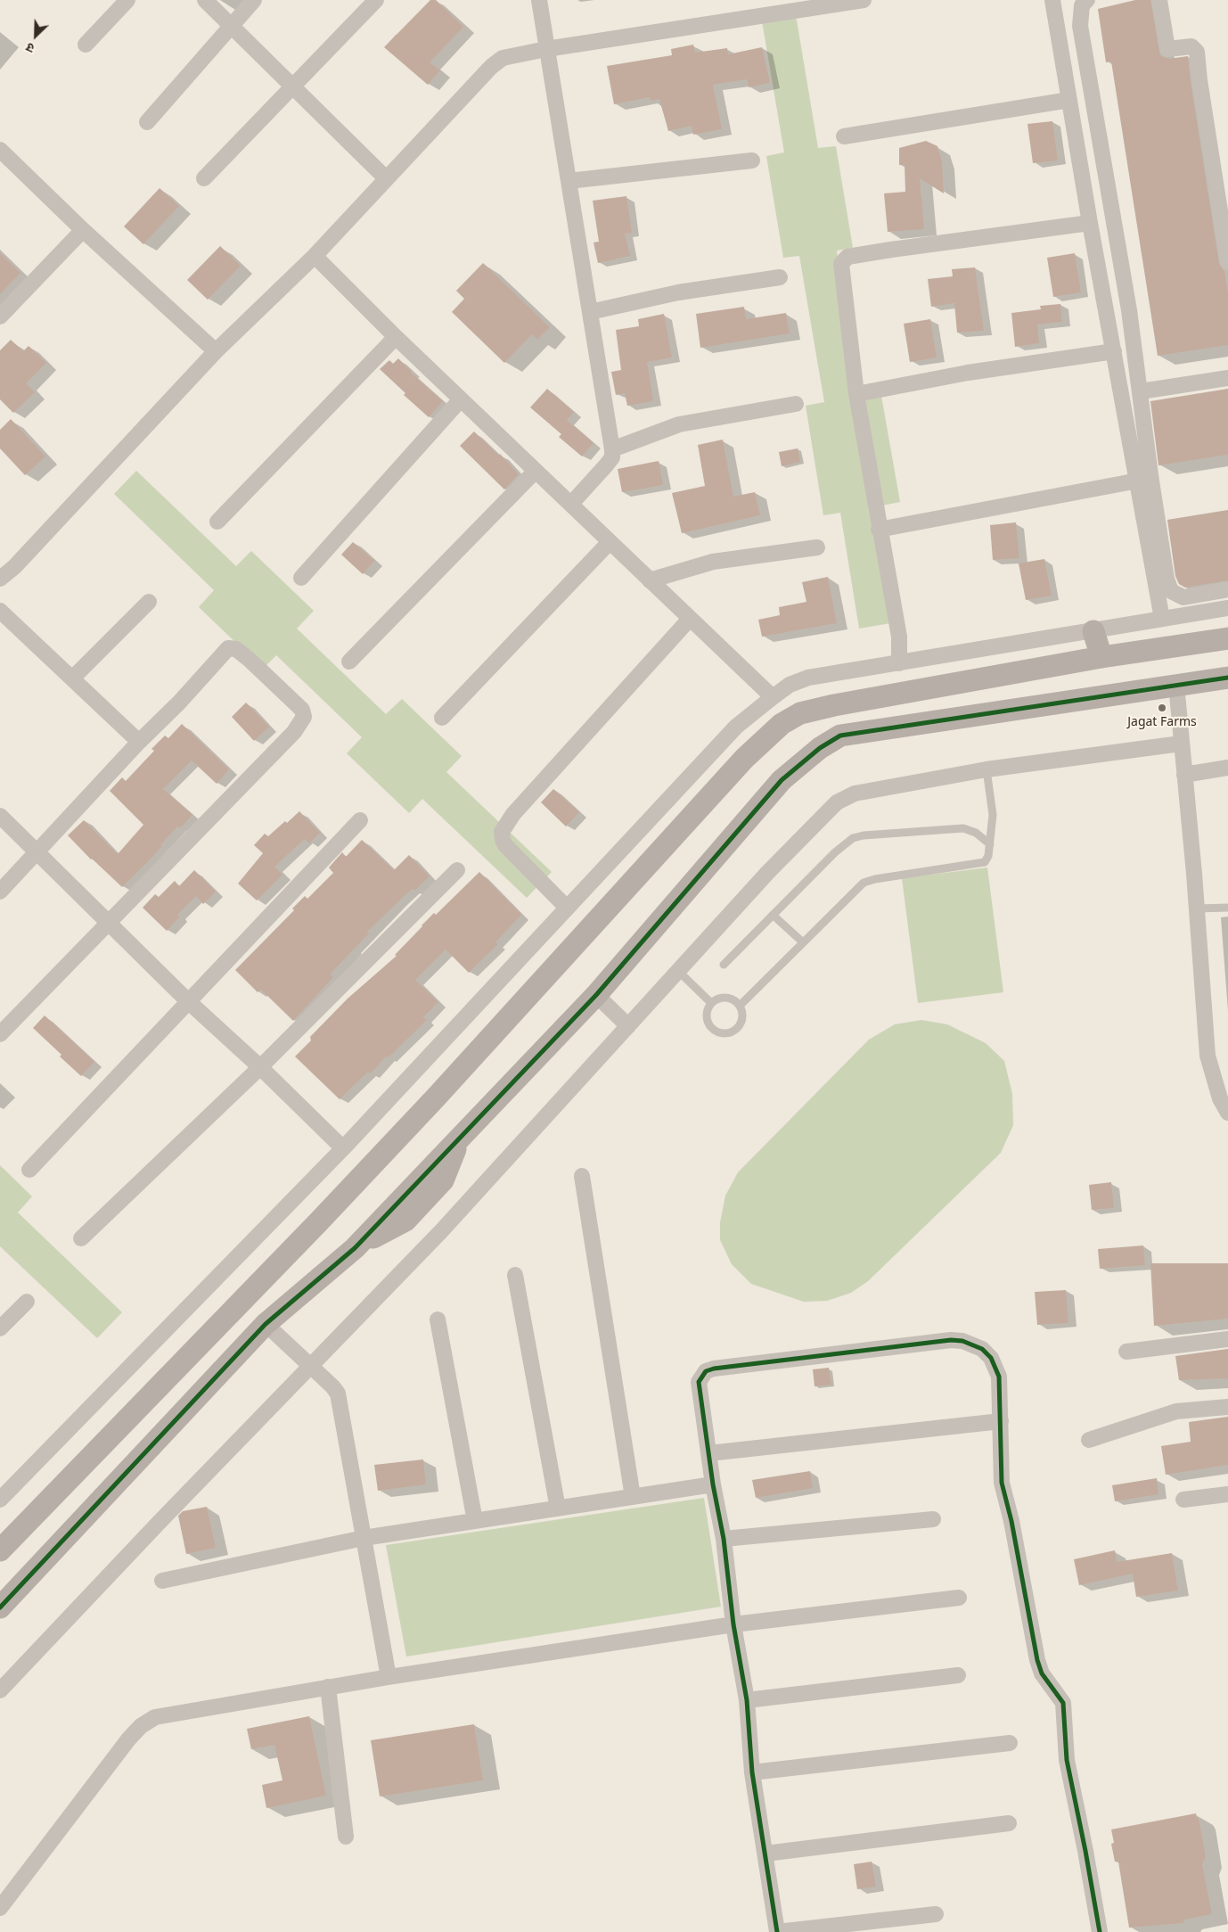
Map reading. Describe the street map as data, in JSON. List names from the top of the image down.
{
  "places": ["Jagat Farms"],
  "north": "bottom left"
}
